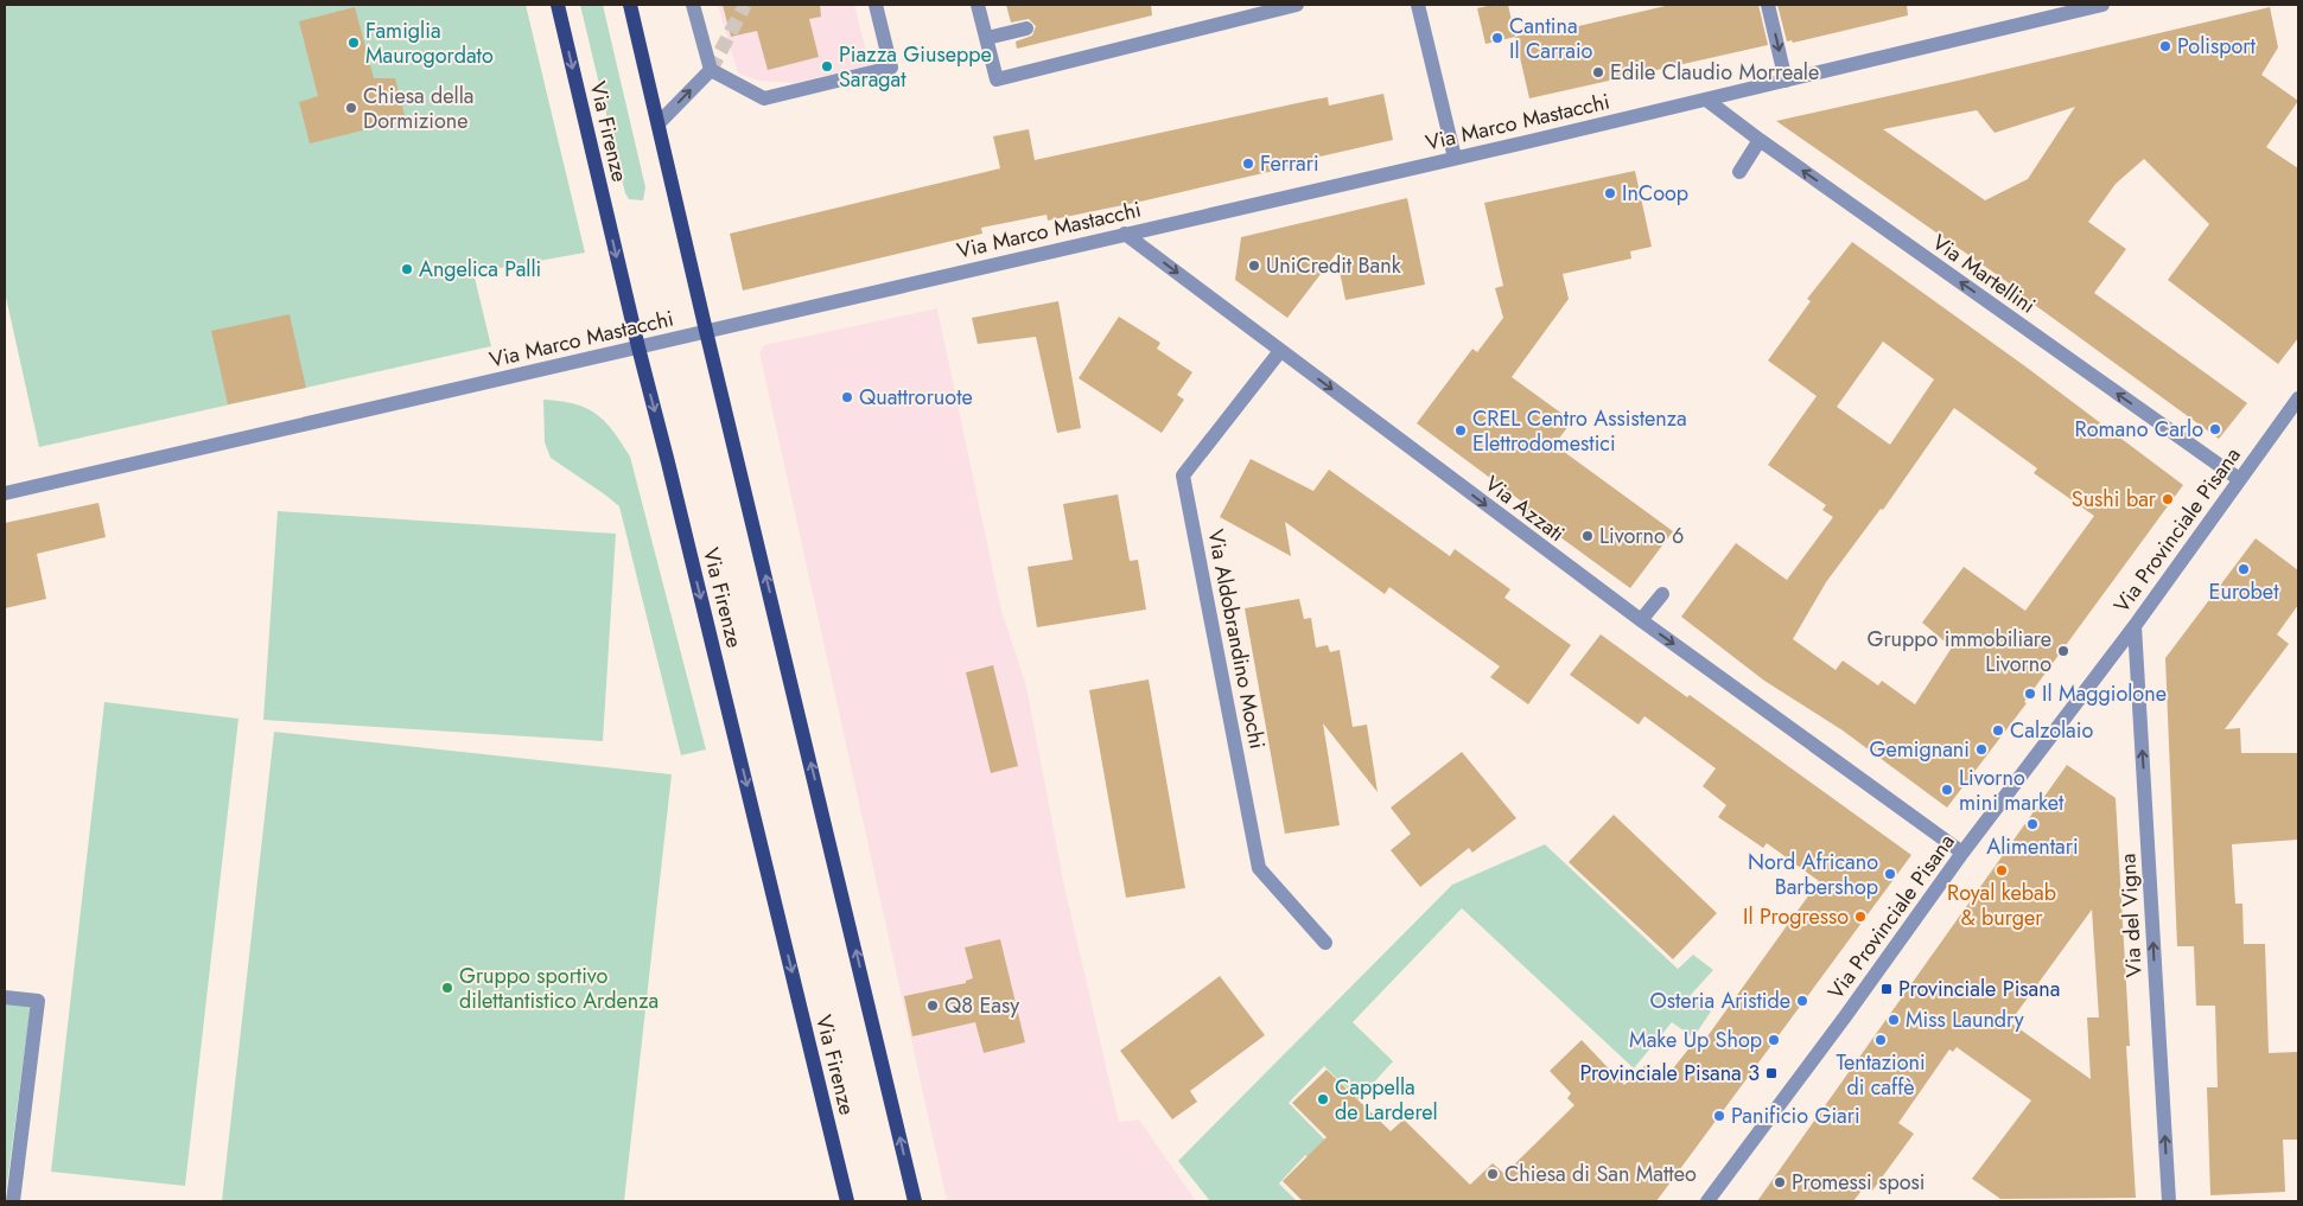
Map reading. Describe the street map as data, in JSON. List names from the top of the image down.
{
  "streets": {
    "main road": ["Via Firenze"],
    "street": [
      "Via Marco Mastacchi",
      "Via Martellini",
      "Via Azzati",
      "Via Provinciale Pisana",
      "Via Aldobrandino Mochi",
      "Via del Vigna"
    ]
  },
  "crossings": [
    ["Via Marco Mastacchi", "Via Firenze"],
    ["Via Marco Mastacchi", "Via Martellini"],
    ["Via Marco Mastacchi", "Via Azzati"],
    ["Via Martellini", "Via Provinciale Pisana"],
    ["Via Azzati", "Via Provinciale Pisana"],
    ["Via Azzati", "Via Aldobrandino Mochi"],
    ["Via Provinciale Pisana", "Via del Vigna"]
  ],
  "one_way": ["Via Martellini", "Via Azzati", "Via del Vigna"],
  "places": {
    "other": [
      "Cantina Il Carraio",
      "Famiglia Maurogordato",
      "Polisport",
      "Piazza Giuseppe Saragat",
      "Edile Claudio Morreale",
      "Chiesa della Dormizione",
      "Ferrari",
      "InCoop",
      "UniCredit Bank",
      "Angelica Palli",
      "Quattroruote",
      "Romano Carlo",
      "CREL Centro Assistenza Elettrodomestici",
      "Sushi bar",
      "Livorno 6",
      "Eurobet",
      "Gruppo immobiliare Livorno",
      "Il Maggiolone",
      "Calzolaio",
      "Gemignani",
      "Livorno mini market",
      "Alimentari",
      "Royal kebab & burger",
      "Nord Africano Barbershop",
      "Il Progresso",
      "Gruppo sportivo dilettantistico Ardenza",
      "Osteria Aristide",
      "Q8 Easy",
      "Miss Laundry",
      "Make Up Shop",
      "Tentazioni di caffè",
      "Cappella de Larderel",
      "Panificio Giari",
      "Chiesa di San Matteo",
      "Promessi sposi"
    ],
    "transit": ["Provinciale Pisana", "Provinciale Pisana 3"]
  }
}
